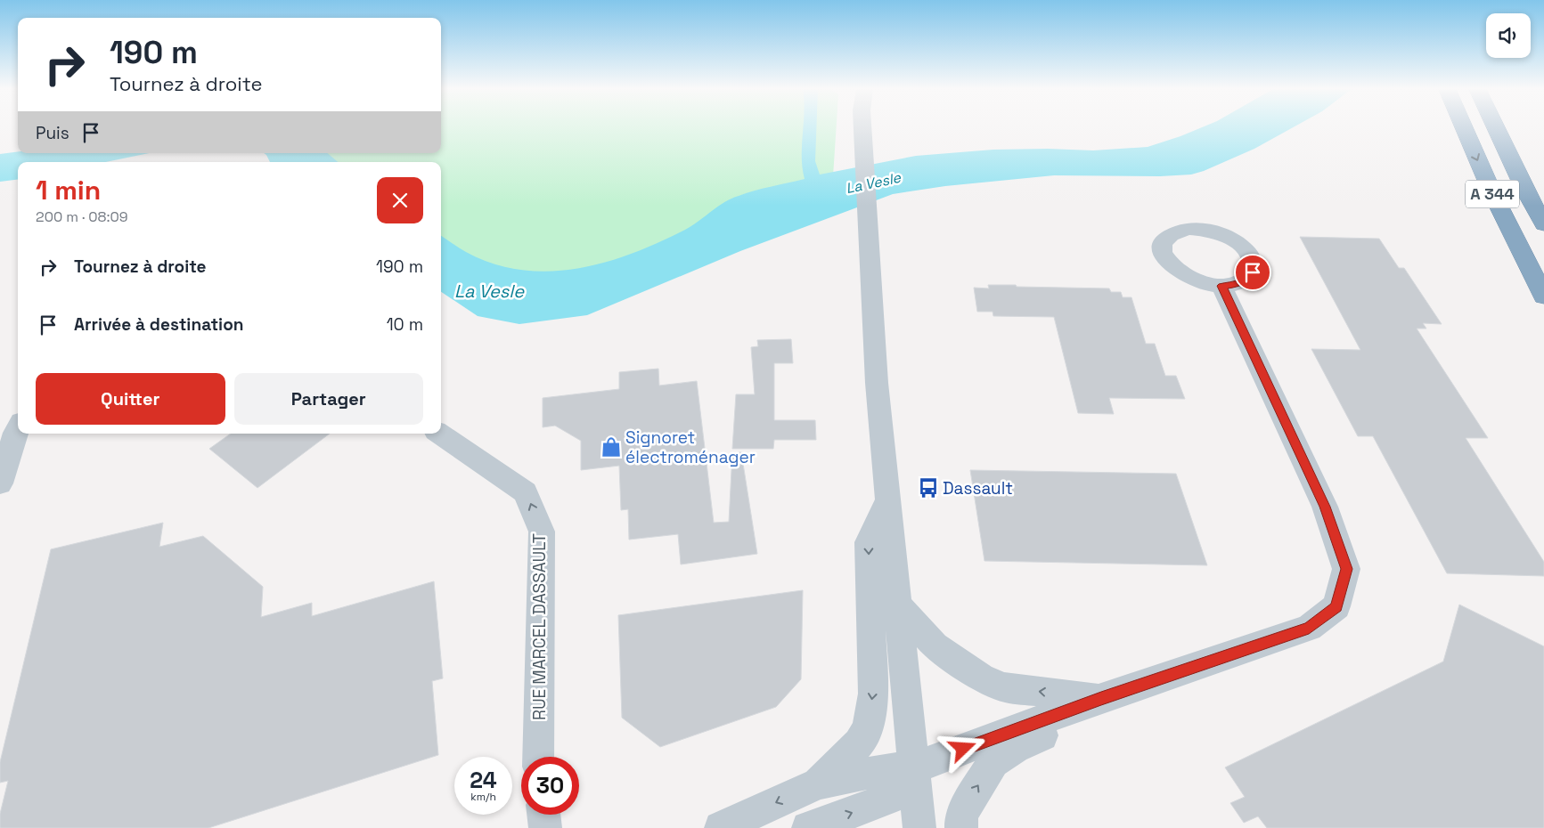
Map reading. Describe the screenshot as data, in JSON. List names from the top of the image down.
{
  "streets": {
    "highway": ["A 344"],
    "street": ["RUE MARCEL DASSAULT"]
  },
  "one_way": ["RUE MARCEL DASSAULT"],
  "water": ["La Vesle"],
  "places": {
    "shop": ["Signoret électroménager"],
    "bus stop": ["Dassault"]
  },
  "page": {
    "turn": ["190 m", "Tournez à droite"],
    "then": "Puis",
    "heading": ["1 min", "200 m · 08:09"],
    "list": [
      {
        "name": "Tournez à droite",
        "value": "190 m"
      },
      {
        "name": "Arrivée à destination",
        "value": "10 m"
      }
    ],
    "buttons": ["Quitter", "Partager"],
    "speed": "24 km/h",
    "limit": "30"
  }
}
